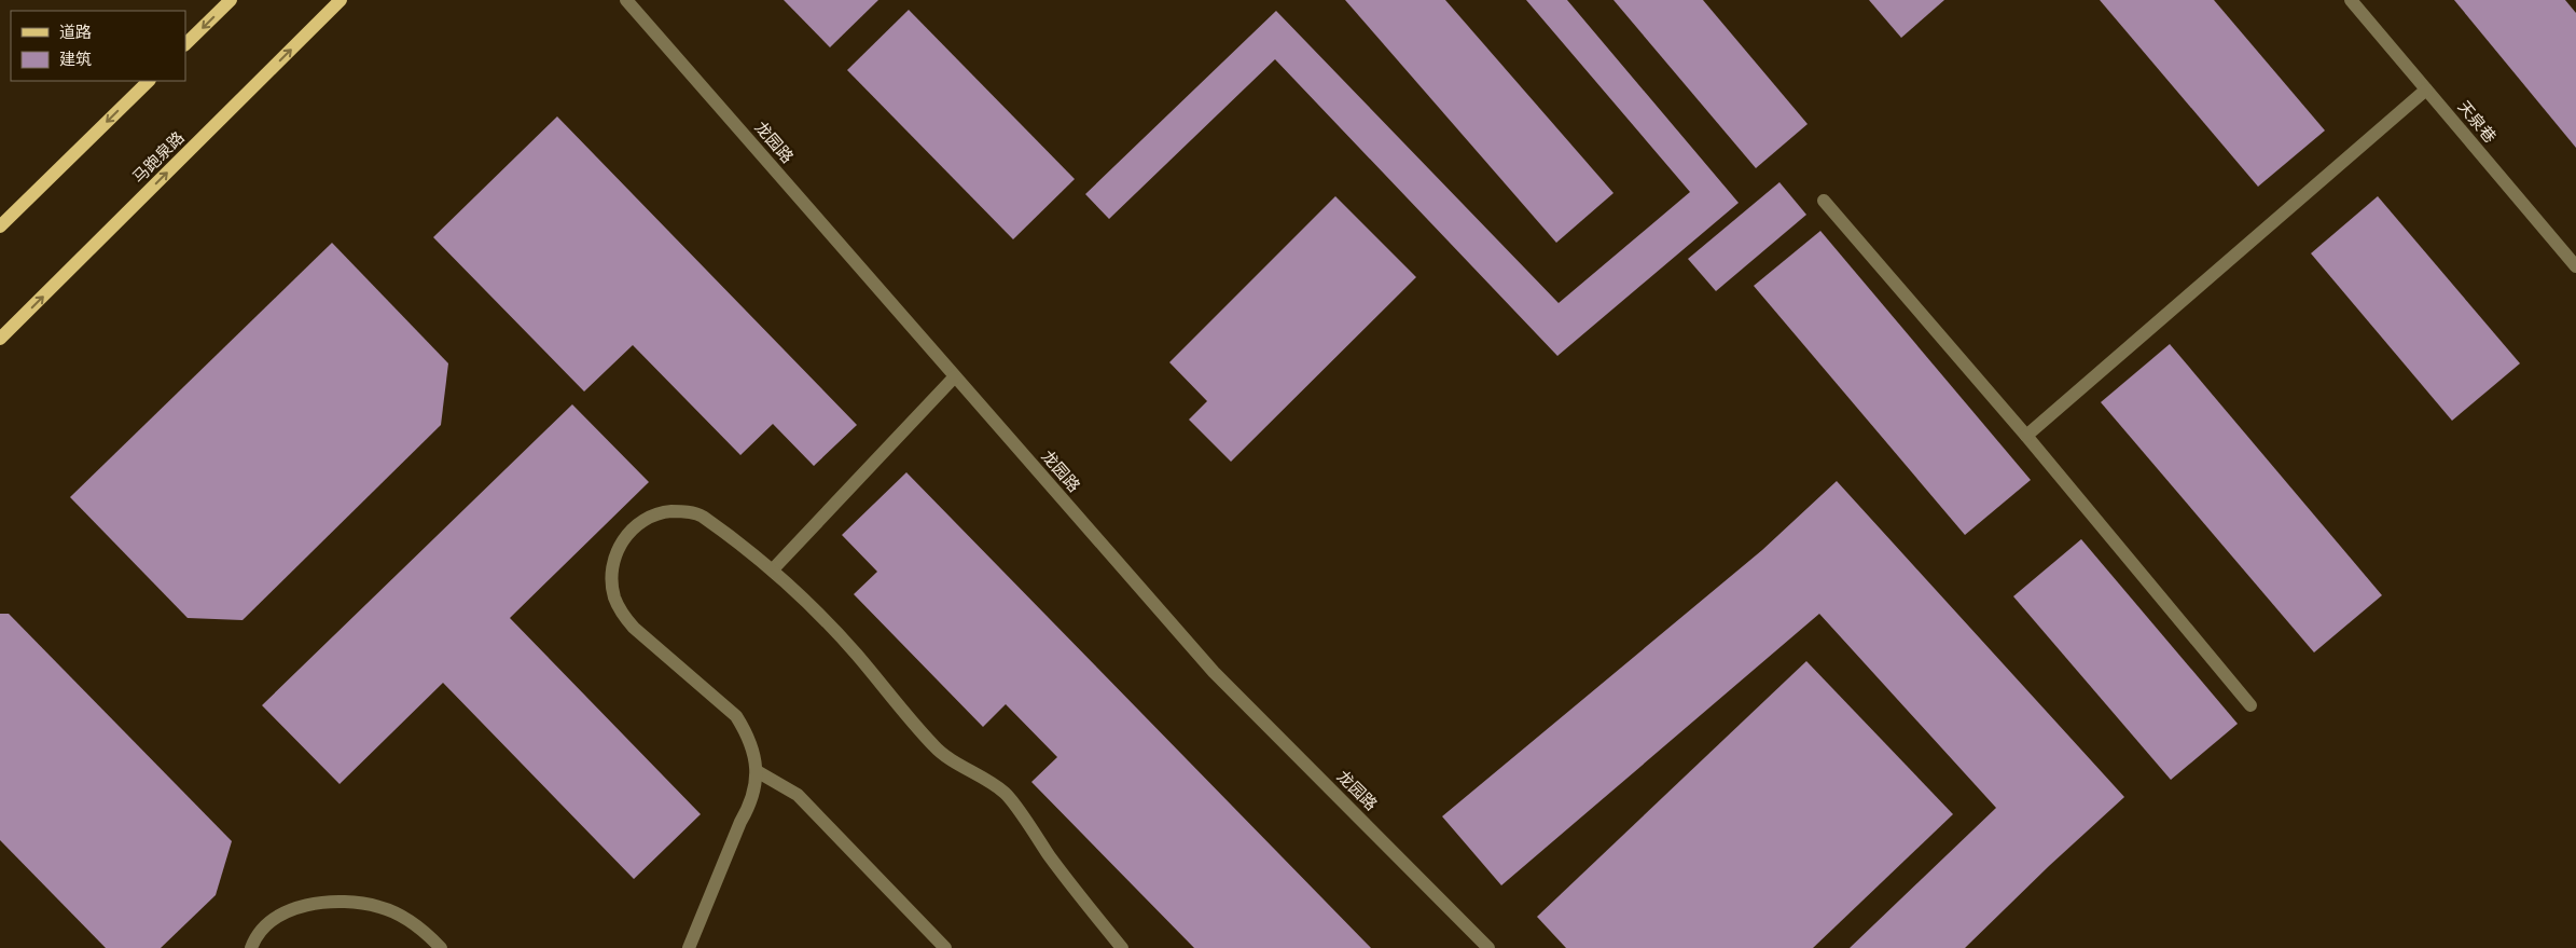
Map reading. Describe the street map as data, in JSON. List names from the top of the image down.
{
  "streets": {
    "main road": ["马跑泉路"],
    "street": ["天泉巷", "龙园路"]
  },
  "legend": ["道路", "建筑"]
}
